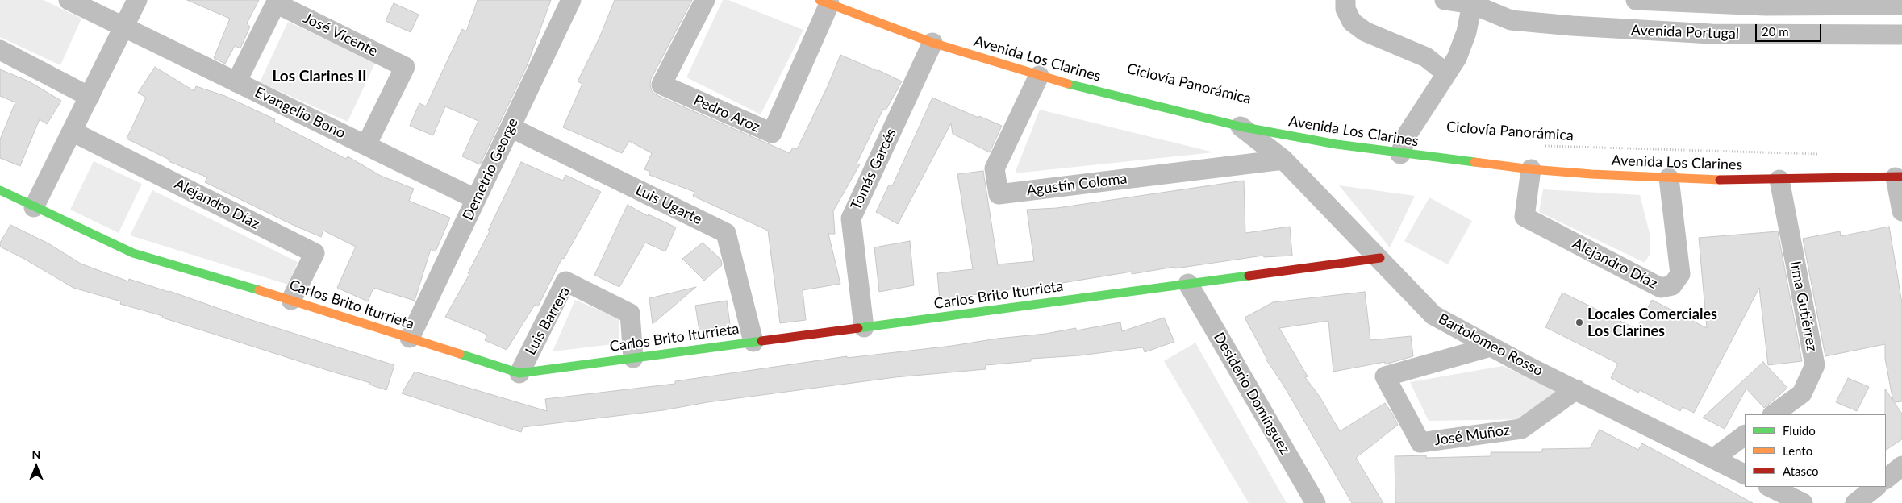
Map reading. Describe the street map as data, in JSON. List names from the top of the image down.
{
  "streets": {
    "street": [
      "Avenida Portugal",
      "José Vicente",
      "Avenida Los Clarines",
      "Evangelio Bono",
      "Pedro Aroz",
      "Demetrio George",
      "Tomás Garcés",
      "Agustín Coloma",
      "Alejandro Díaz",
      "Luis Ugarte",
      "Carlos Brito Iturrieta",
      "Irma Gutiérrez",
      "Luis Barrera",
      "Bartolomeo Rosso",
      "Desiderio Domínguez",
      "José Muñoz"
    ],
    "path": ["Ciclovía Panorámica"]
  },
  "crossings": [
    ["José Vicente", "Evangelio Bono"],
    ["Avenida Los Clarines", "Pedro Aroz"],
    ["Avenida Los Clarines", "Tomás Garcés"],
    ["Avenida Los Clarines", "Agustín Coloma"],
    ["Avenida Los Clarines", "Alejandro Díaz"],
    ["Avenida Los Clarines", "Irma Gutiérrez"],
    ["Avenida Los Clarines", "Bartolomeo Rosso"],
    ["Evangelio Bono", "Demetrio George"],
    ["Demetrio George", "Luis Ugarte"],
    ["Demetrio George", "Carlos Brito Iturrieta"],
    ["Tomás Garcés", "Carlos Brito Iturrieta"],
    ["Agustín Coloma", "Bartolomeo Rosso"],
    ["Alejandro Díaz", "Carlos Brito Iturrieta"],
    ["Luis Ugarte", "Carlos Brito Iturrieta"],
    ["Carlos Brito Iturrieta", "Luis Barrera"],
    ["Carlos Brito Iturrieta", "Bartolomeo Rosso"],
    ["Carlos Brito Iturrieta", "Desiderio Domínguez"],
    ["Bartolomeo Rosso", "José Muñoz"]
  ],
  "districts": ["Los Clarines II"],
  "places": ["Locales Comerciales Los Clarines"],
  "legend": ["Fluido", "Lento", "Atasco"],
  "scale_bar": "20 m",
  "north": "top"
}
